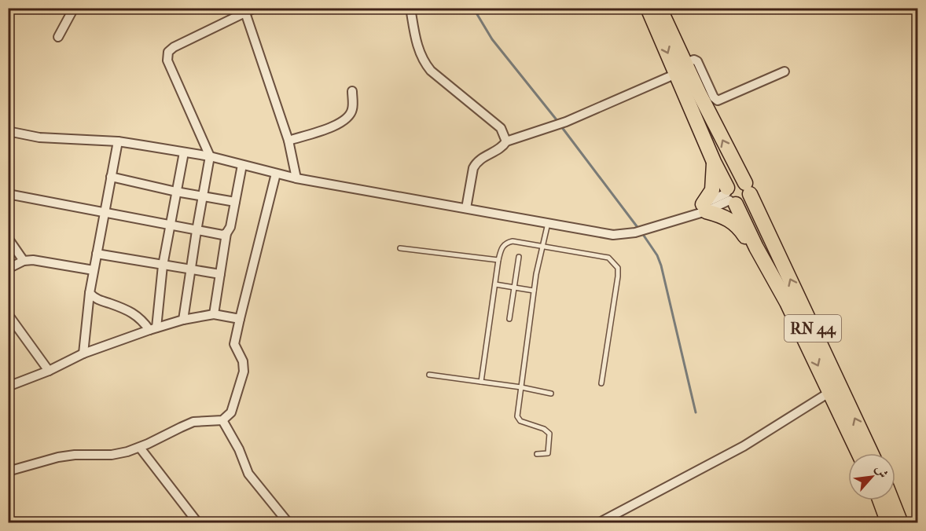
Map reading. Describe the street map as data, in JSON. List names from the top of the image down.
{
  "streets": {
    "highway": ["RN 44"]
  },
  "north": "top right"
}
